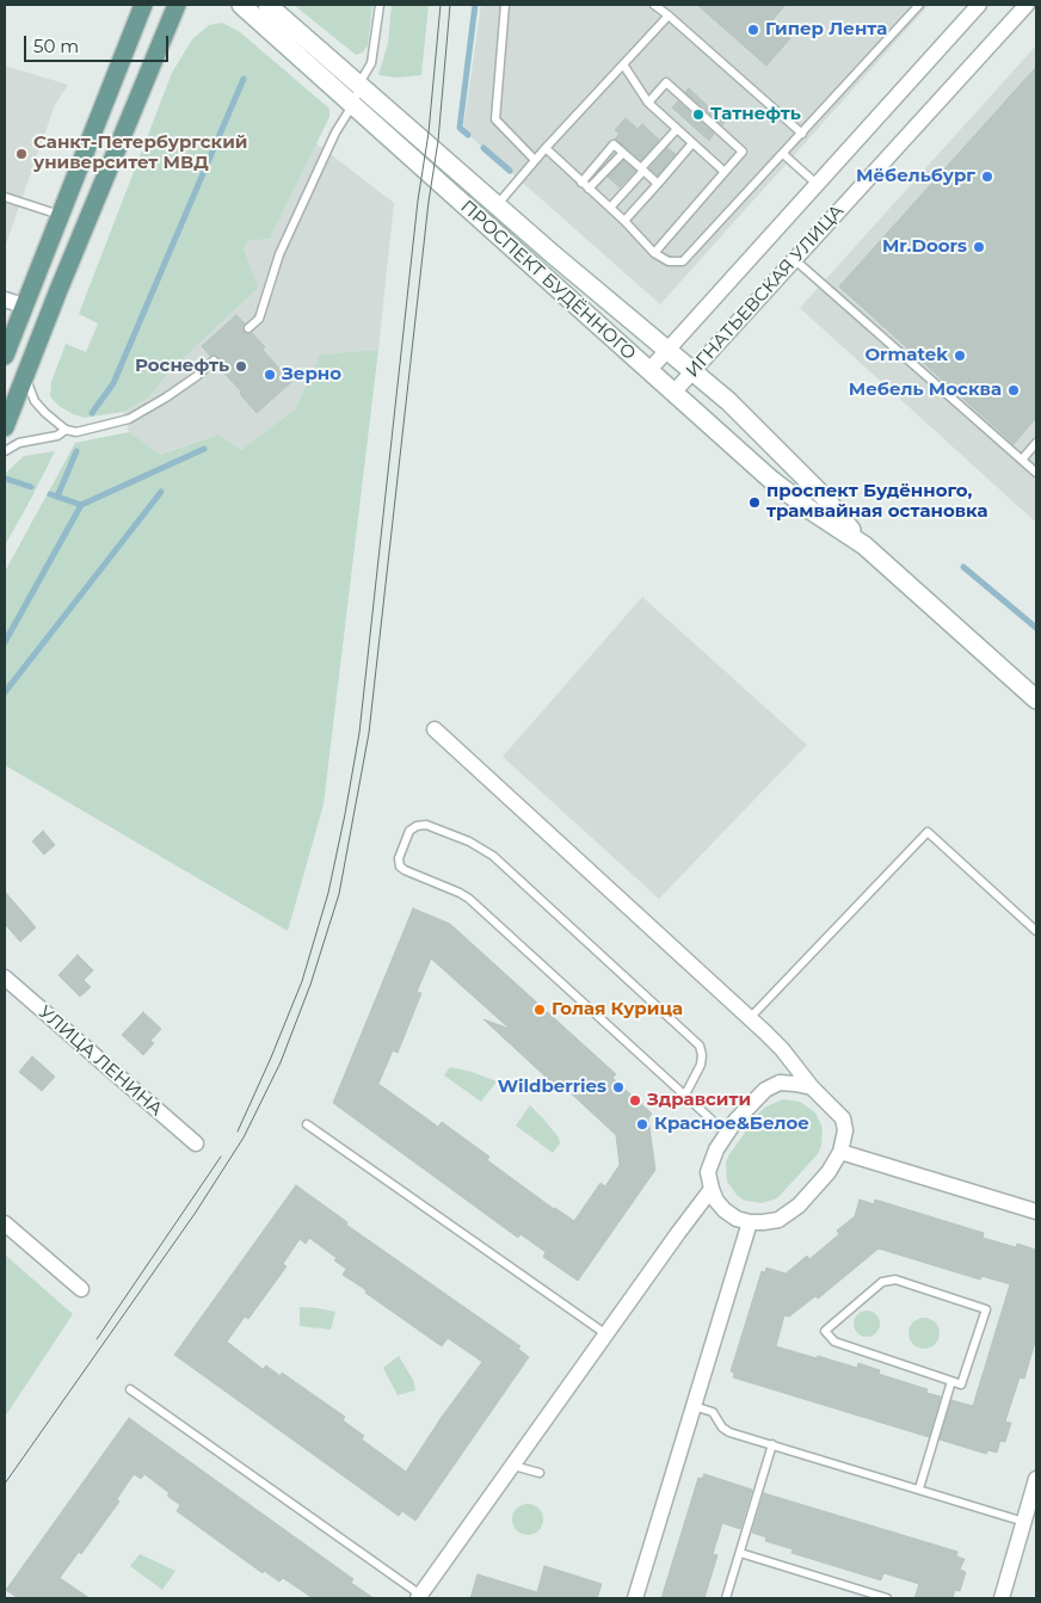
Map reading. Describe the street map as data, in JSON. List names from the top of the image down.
{
  "streets": {
    "main road": ["ПРОСПЕКТ БУДЁННОГО"],
    "street": ["ИГНАТЬЕВСКАЯ УЛИЦА", "УЛИЦА ЛЕНИНА"]
  },
  "crossings": [
    ["ПРОСПЕКТ БУДЁННОГО", "ИГНАТЬЕВСКАЯ УЛИЦА"]
  ],
  "places": [
    "Гипер Лента",
    "Татнефть",
    "Санкт-Петербургский университет МВД",
    "Мёбельбург",
    "Mr.Doors",
    "Ormatek",
    "Роснефть",
    "Зерно",
    "Мебель Москва",
    "проспект Будённого, трамвайная остановка",
    "Голая Курица",
    "Wildberries",
    "Здравсити",
    "Красное&Белое"
  ],
  "scale_bar": "50 m"
}
